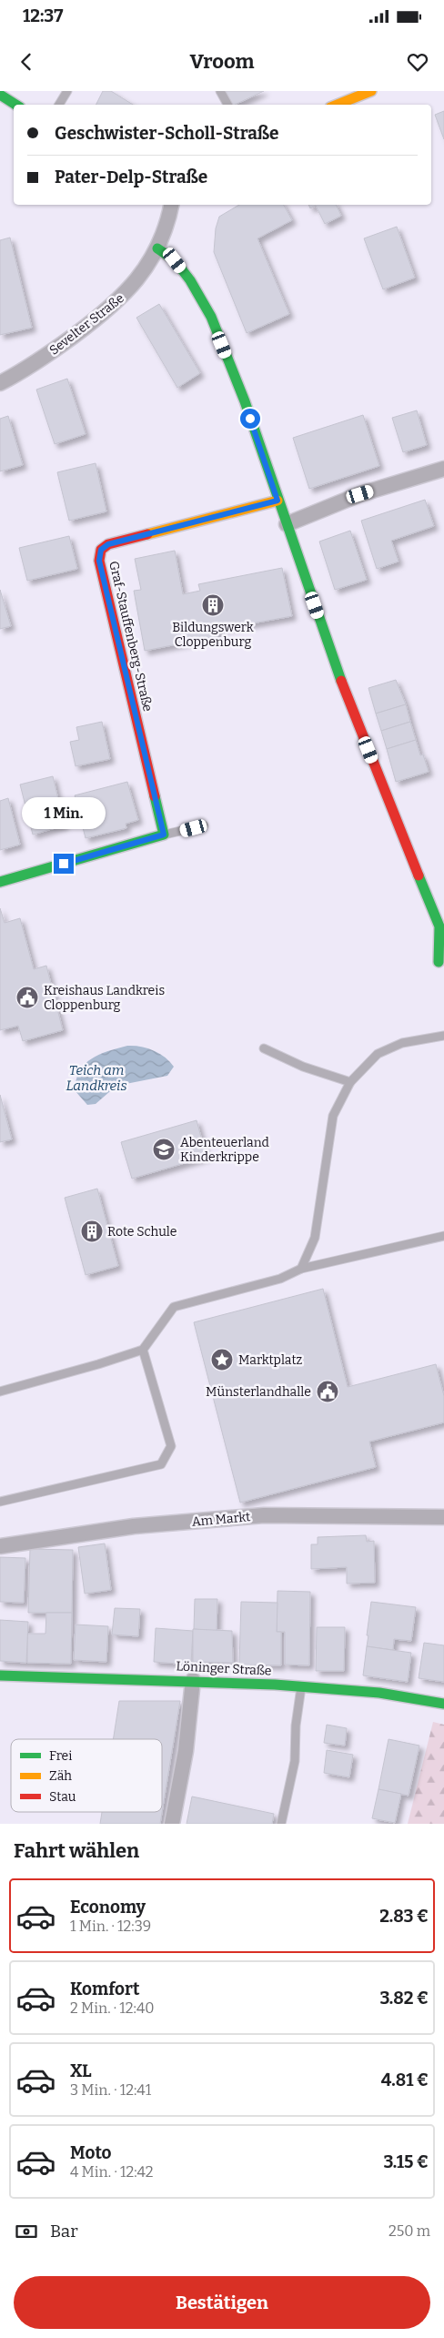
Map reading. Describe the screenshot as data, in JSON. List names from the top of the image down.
{
  "streets": {
    "street": [
      "Sevelter Straße",
      "Graf-Stauffenberg-Straße",
      "Am Markt",
      "Löninger Straße"
    ]
  },
  "water": ["Teich am Landkreis"],
  "places": {
    "building": ["Bildungswerk Cloppenburg", "Rote Schule"],
    "public building": ["Kreishaus Landkreis Cloppenburg", "Münsterlandhalle"],
    "school or university": ["Abenteuerland Kinderkrippe"],
    "place": ["Marktplatz"]
  },
  "legend": ["Frei", "Zäh", "Stau"],
  "page": {
    "status": "12:37",
    "header": "Vroom",
    "banner": ["Geschwister-Scholl-Straße", "Pater-Delp-Straße"],
    "bubble": "1 Min.",
    "heading": "Fahrt wählen",
    "list": [
      {
        "name": "Economy",
        "note": "1 Min. · 12:39",
        "value": "2.83 €"
      },
      {
        "name": "Komfort",
        "note": "2 Min. · 12:40",
        "value": "3.82 €"
      },
      {
        "name": "XL",
        "note": "3 Min. · 12:41",
        "value": "4.81 €"
      },
      {
        "name": "Moto",
        "note": "4 Min. · 12:42",
        "value": "3.15 €"
      }
    ],
    "pay": ["Bar", "250 m"],
    "buttons": "Bestätigen"
  }
}
